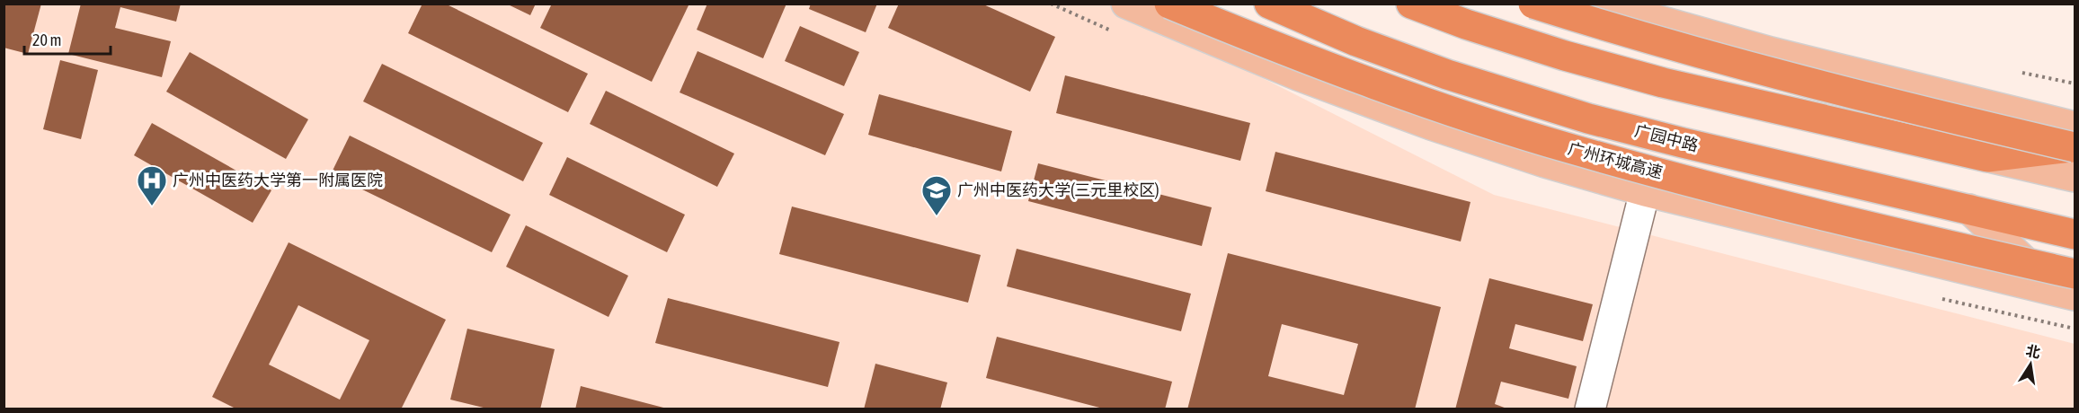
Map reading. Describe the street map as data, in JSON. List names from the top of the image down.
{
  "streets": {
    "highway": ["广园中路", "广州环城高速"]
  },
  "places": {
    "hospital": ["广州中医药大学第一附属医院"],
    "school or university": ["广州中医药大学(三元里校区)"]
  },
  "scale_bar": "20 m",
  "north": "top"
}
